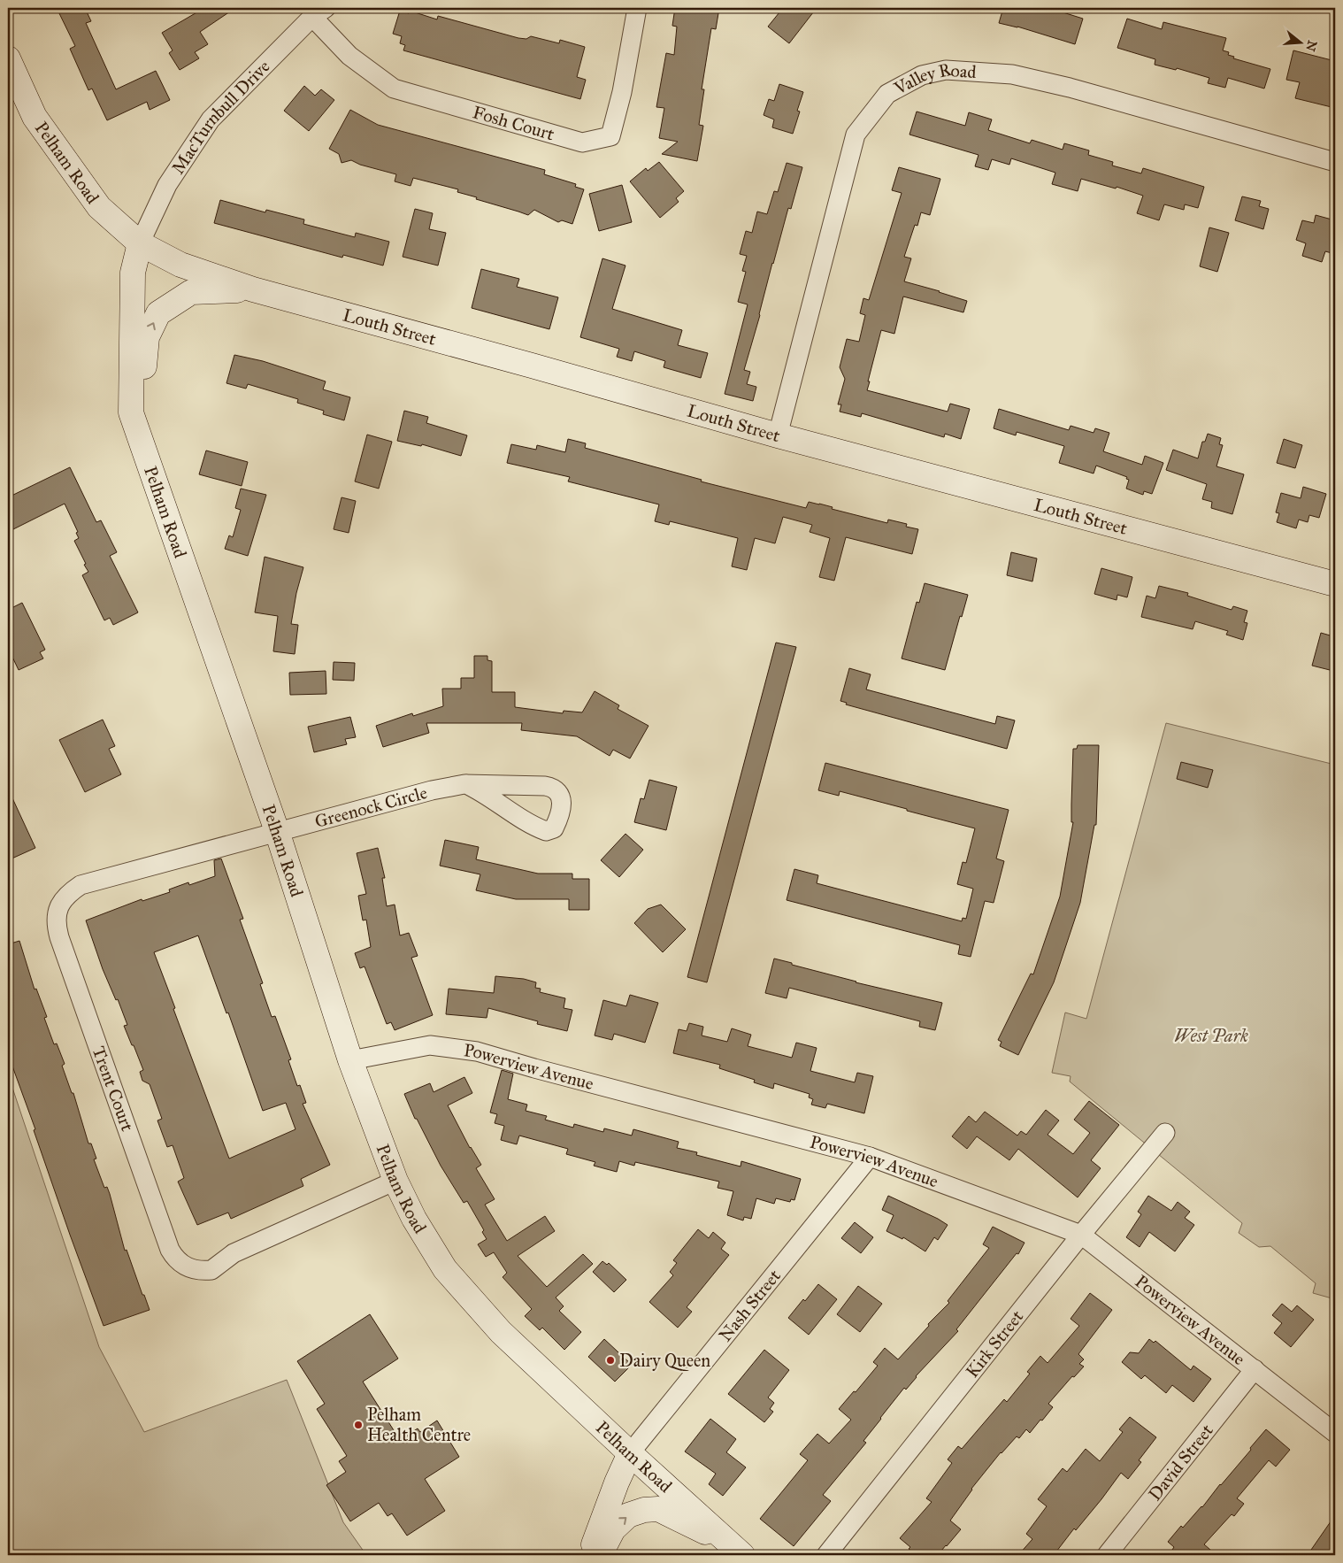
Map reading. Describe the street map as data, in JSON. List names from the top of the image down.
{
  "streets": {
    "main road": ["Pelham Road", "Louth Street"],
    "street": [
      "Valley Road",
      "MacTurnbull Drive",
      "Fosh Court",
      "Greenock Circle",
      "Powerview Avenue",
      "Trent Court",
      "Nash Street",
      "Kirk Street",
      "David Street"
    ]
  },
  "crossings": [
    ["Valley Road", "Louth Street"],
    ["MacTurnbull Drive", "Fosh Court"],
    ["MacTurnbull Drive", "Pelham Road"],
    ["MacTurnbull Drive", "Louth Street"],
    ["Pelham Road", "Louth Street"],
    ["Pelham Road", "Greenock Circle"],
    ["Pelham Road", "Powerview Avenue"],
    ["Pelham Road", "Trent Court"],
    ["Pelham Road", "Nash Street"],
    ["Greenock Circle", "Trent Court"],
    ["Powerview Avenue", "Nash Street"],
    ["Powerview Avenue", "Kirk Street"],
    ["Powerview Avenue", "David Street"]
  ],
  "parks": ["West Park"],
  "places": ["Dairy Queen", "Pelham Health Centre"],
  "north": "right"
}
